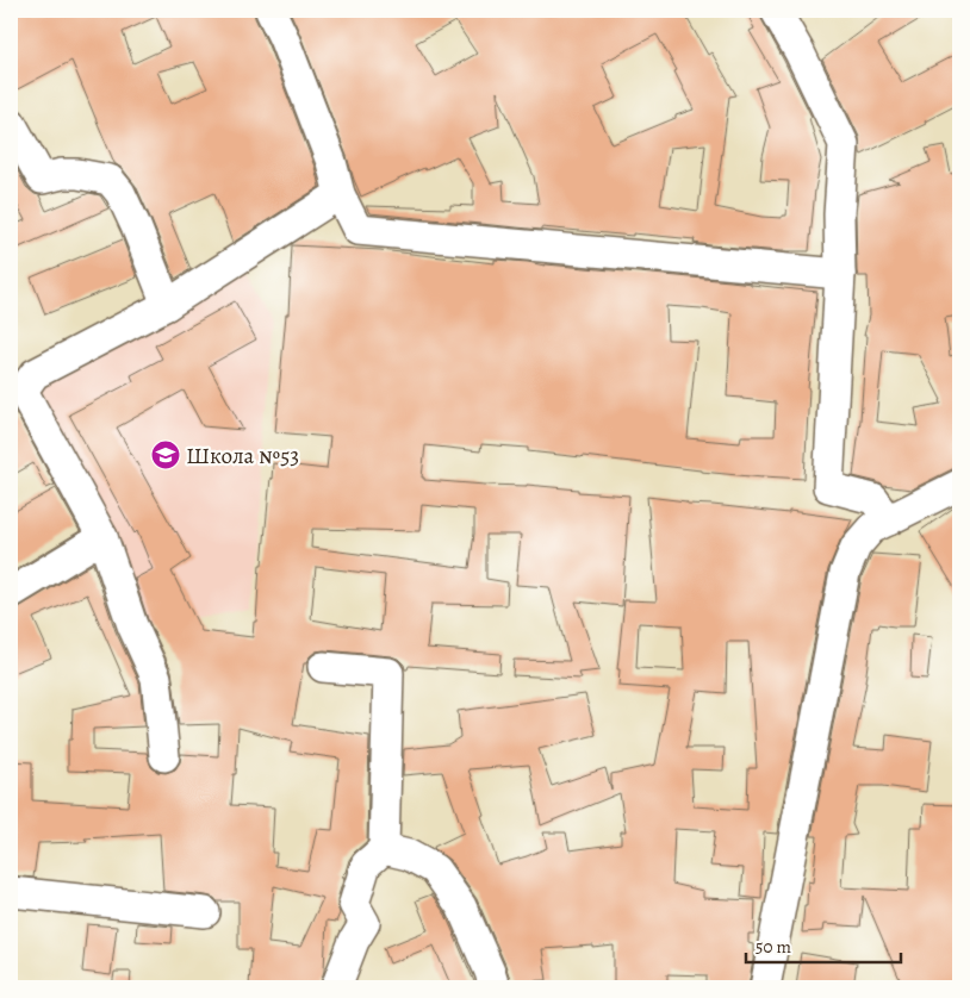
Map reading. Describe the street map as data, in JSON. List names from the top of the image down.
{
  "places": {
    "school or university": ["Школа №53"]
  },
  "scale_bar": "50 m"
}
